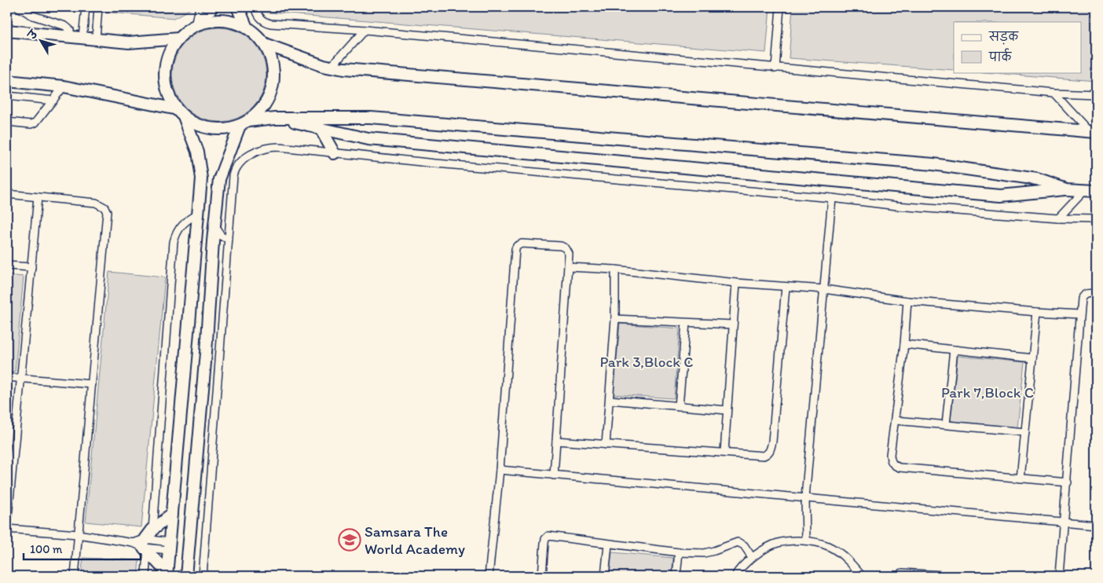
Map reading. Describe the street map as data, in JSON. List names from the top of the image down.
{
  "parks": ["Park 3,Block C", "Park 7,Block C"],
  "places": {
    "school or university": ["Samsara The World Academy"]
  },
  "legend": ["सड़क", "पार्क"],
  "scale_bar": "100 m",
  "north": "top left"
}
